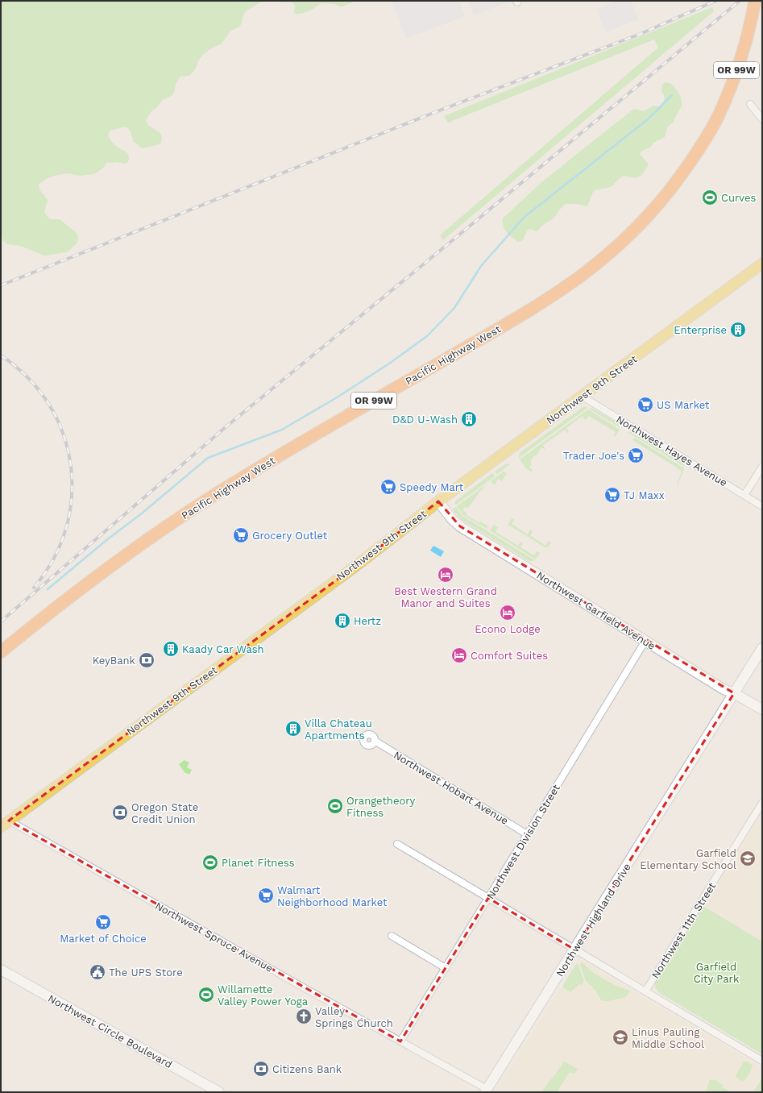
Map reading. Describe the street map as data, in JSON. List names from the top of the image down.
{
  "streets": {
    "highway": ["OR 99W", "Pacific Highway West"],
    "main road": ["Northwest 9th Street"],
    "street": [
      "Northwest Hayes Avenue",
      "Northwest Garfield Avenue",
      "Northwest Hobart Avenue",
      "Northwest Division Street",
      "Northwest Highland Drive",
      "Northwest 11th Street",
      "Northwest Spruce Avenue",
      "Northwest Circle Boulevard"
    ]
  },
  "crossings": [
    ["Northwest 9th Street", "Northwest Hayes Avenue"],
    ["Northwest 9th Street", "Northwest Garfield Avenue"],
    ["Northwest 9th Street", "Northwest Spruce Avenue"],
    ["Northwest Garfield Avenue", "Northwest Division Street"],
    ["Northwest Garfield Avenue", "Northwest Highland Drive"],
    ["Northwest Hobart Avenue", "Northwest Division Street"],
    ["Northwest Division Street", "Northwest Spruce Avenue"],
    ["Northwest Highland Drive", "Northwest Spruce Avenue"]
  ],
  "parks": ["Garfield City Park"],
  "places": {
    "sports": [
      "Curves",
      "Orangetheory Fitness",
      "Planet Fitness",
      "Willamette Valley Power Yoga"
    ],
    "building": [
      "Enterprise",
      "D&D U-Wash",
      "Hertz",
      "Kaady Car Wash",
      "Villa Chateau Apartments"
    ],
    "supermarket": [
      "US Market",
      "Trader Joe's",
      "Speedy Mart",
      "TJ Maxx",
      "Grocery Outlet",
      "Walmart Neighborhood Market",
      "Market of Choice"
    ],
    "hotel": ["Best Western Grand Manor and Suites", "Econo Lodge", "Comfort Suites"],
    "bank": ["KeyBank", "Oregon State Credit Union", "Citizens Bank"],
    "school or university": ["Garfield Elementary School", "Linus Pauling Middle School"],
    "public building": ["The UPS Store"],
    "church": ["Valley Springs Church"]
  }
}
